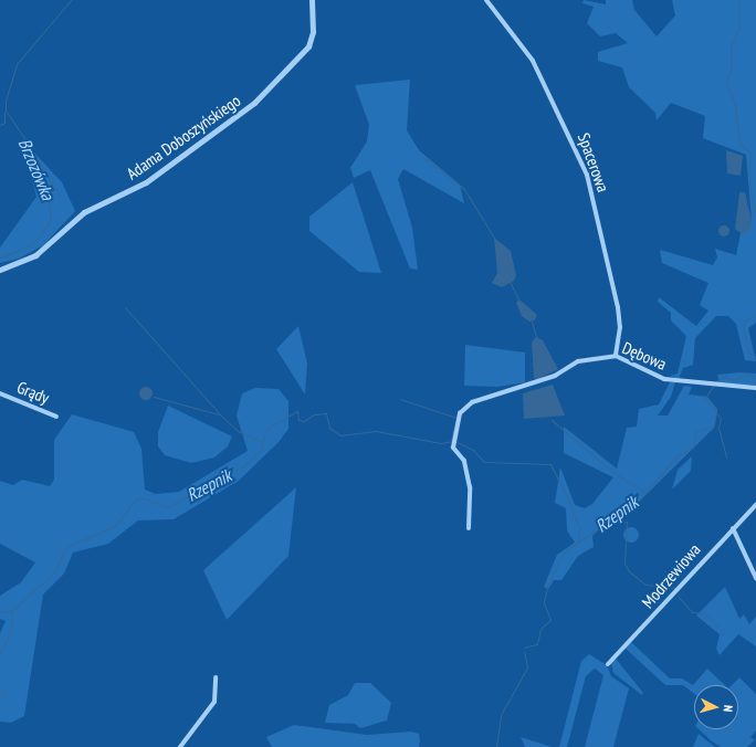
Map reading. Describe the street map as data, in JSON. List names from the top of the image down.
{
  "streets": {
    "street": [
      "Adama Doboszyńskiego",
      "Spacerowa",
      "Dębowa",
      "Grądy",
      "Modrzewiowa"
    ]
  },
  "crossings": [
    ["Spacerowa", "Dębowa"]
  ],
  "water": ["Brzozówka", "Rzepnik"],
  "north": "right"
}
